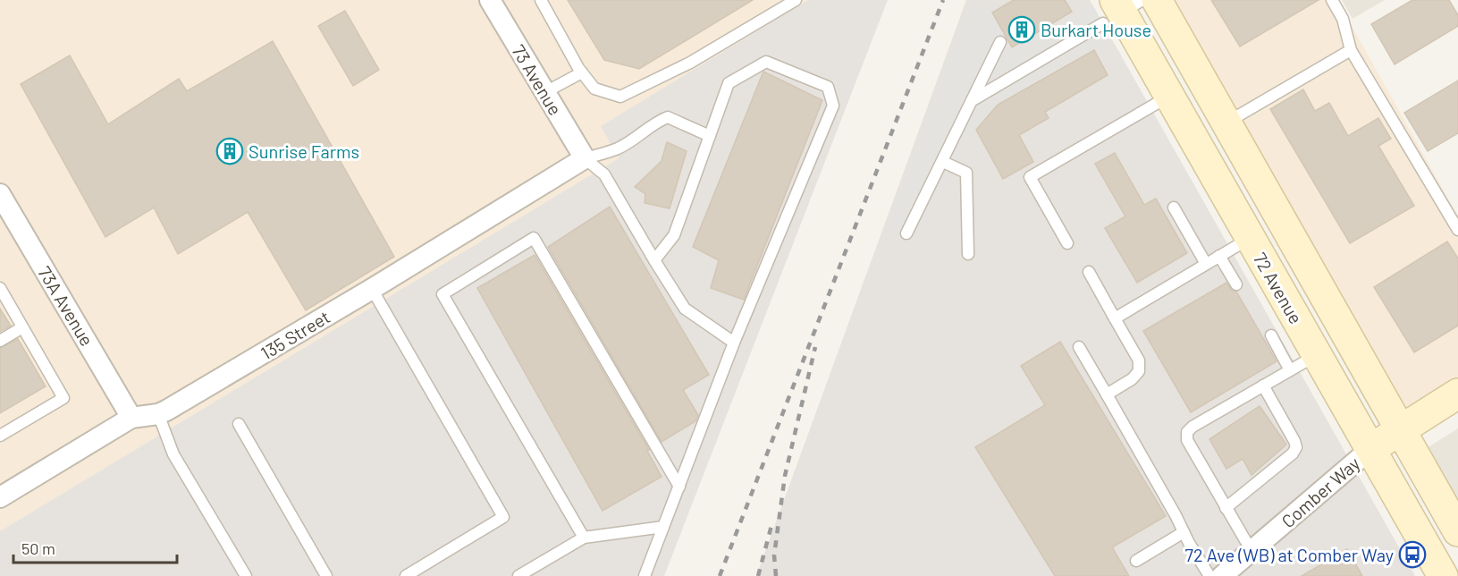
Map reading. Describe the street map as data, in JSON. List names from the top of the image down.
{
  "streets": {
    "main road": ["72 Avenue"],
    "street": [
      "73 Avenue",
      "73A Avenue",
      "135 Street",
      "Comber Way"
    ]
  },
  "crossings": [
    ["73 Avenue", "135 Street"],
    ["72 Avenue", "Comber Way"],
    ["73A Avenue", "135 Street"]
  ],
  "places": {
    "building": ["Burkart House", "Sunrise Farms"],
    "bus stop": ["72 Ave (WB) at Comber Way"]
  },
  "scale_bar": "50 m"
}
